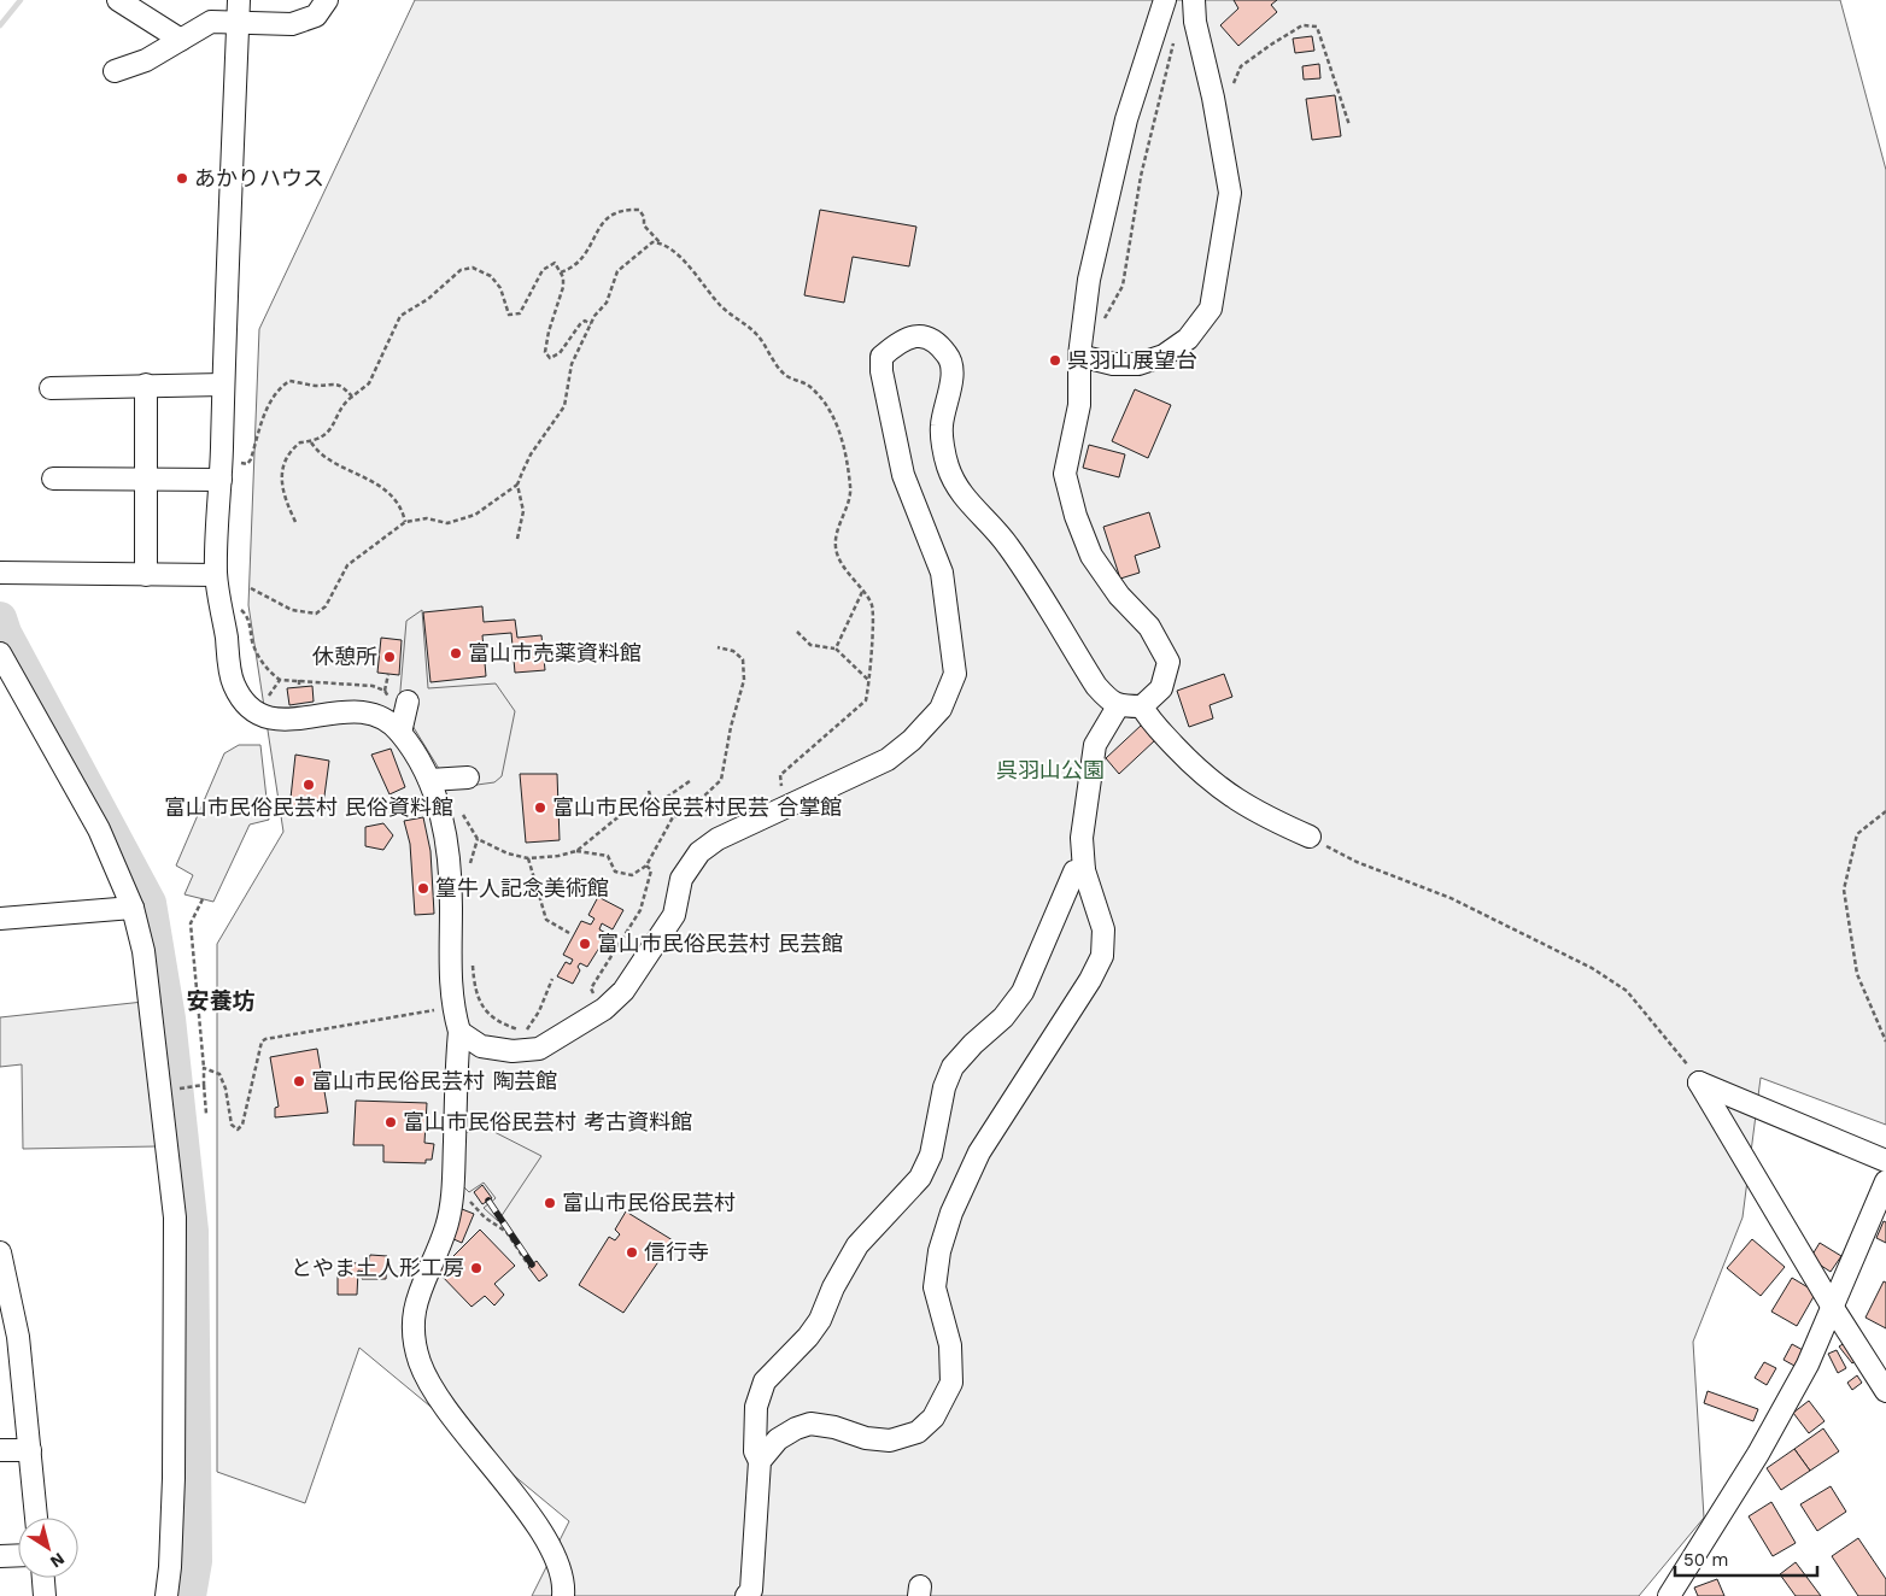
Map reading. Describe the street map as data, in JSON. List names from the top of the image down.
{
  "districts": ["安養坊"],
  "parks": ["呉羽山公園"],
  "places": [
    "あかりハウス",
    "呉羽山展望台",
    "富山市売薬資料館",
    "休憩所",
    "富山市民俗民芸村 民俗資料館",
    "富山市民俗民芸村民芸 合掌館",
    "篁牛人記念美術館",
    "富山市民俗民芸村 民芸館",
    "富山市民俗民芸村 陶芸館",
    "富山市民俗民芸村 考古資料館",
    "富山市民俗民芸村",
    "信行寺",
    "とやま土人形工房"
  ],
  "scale_bar": "50 m",
  "north": "bottom right"
}
